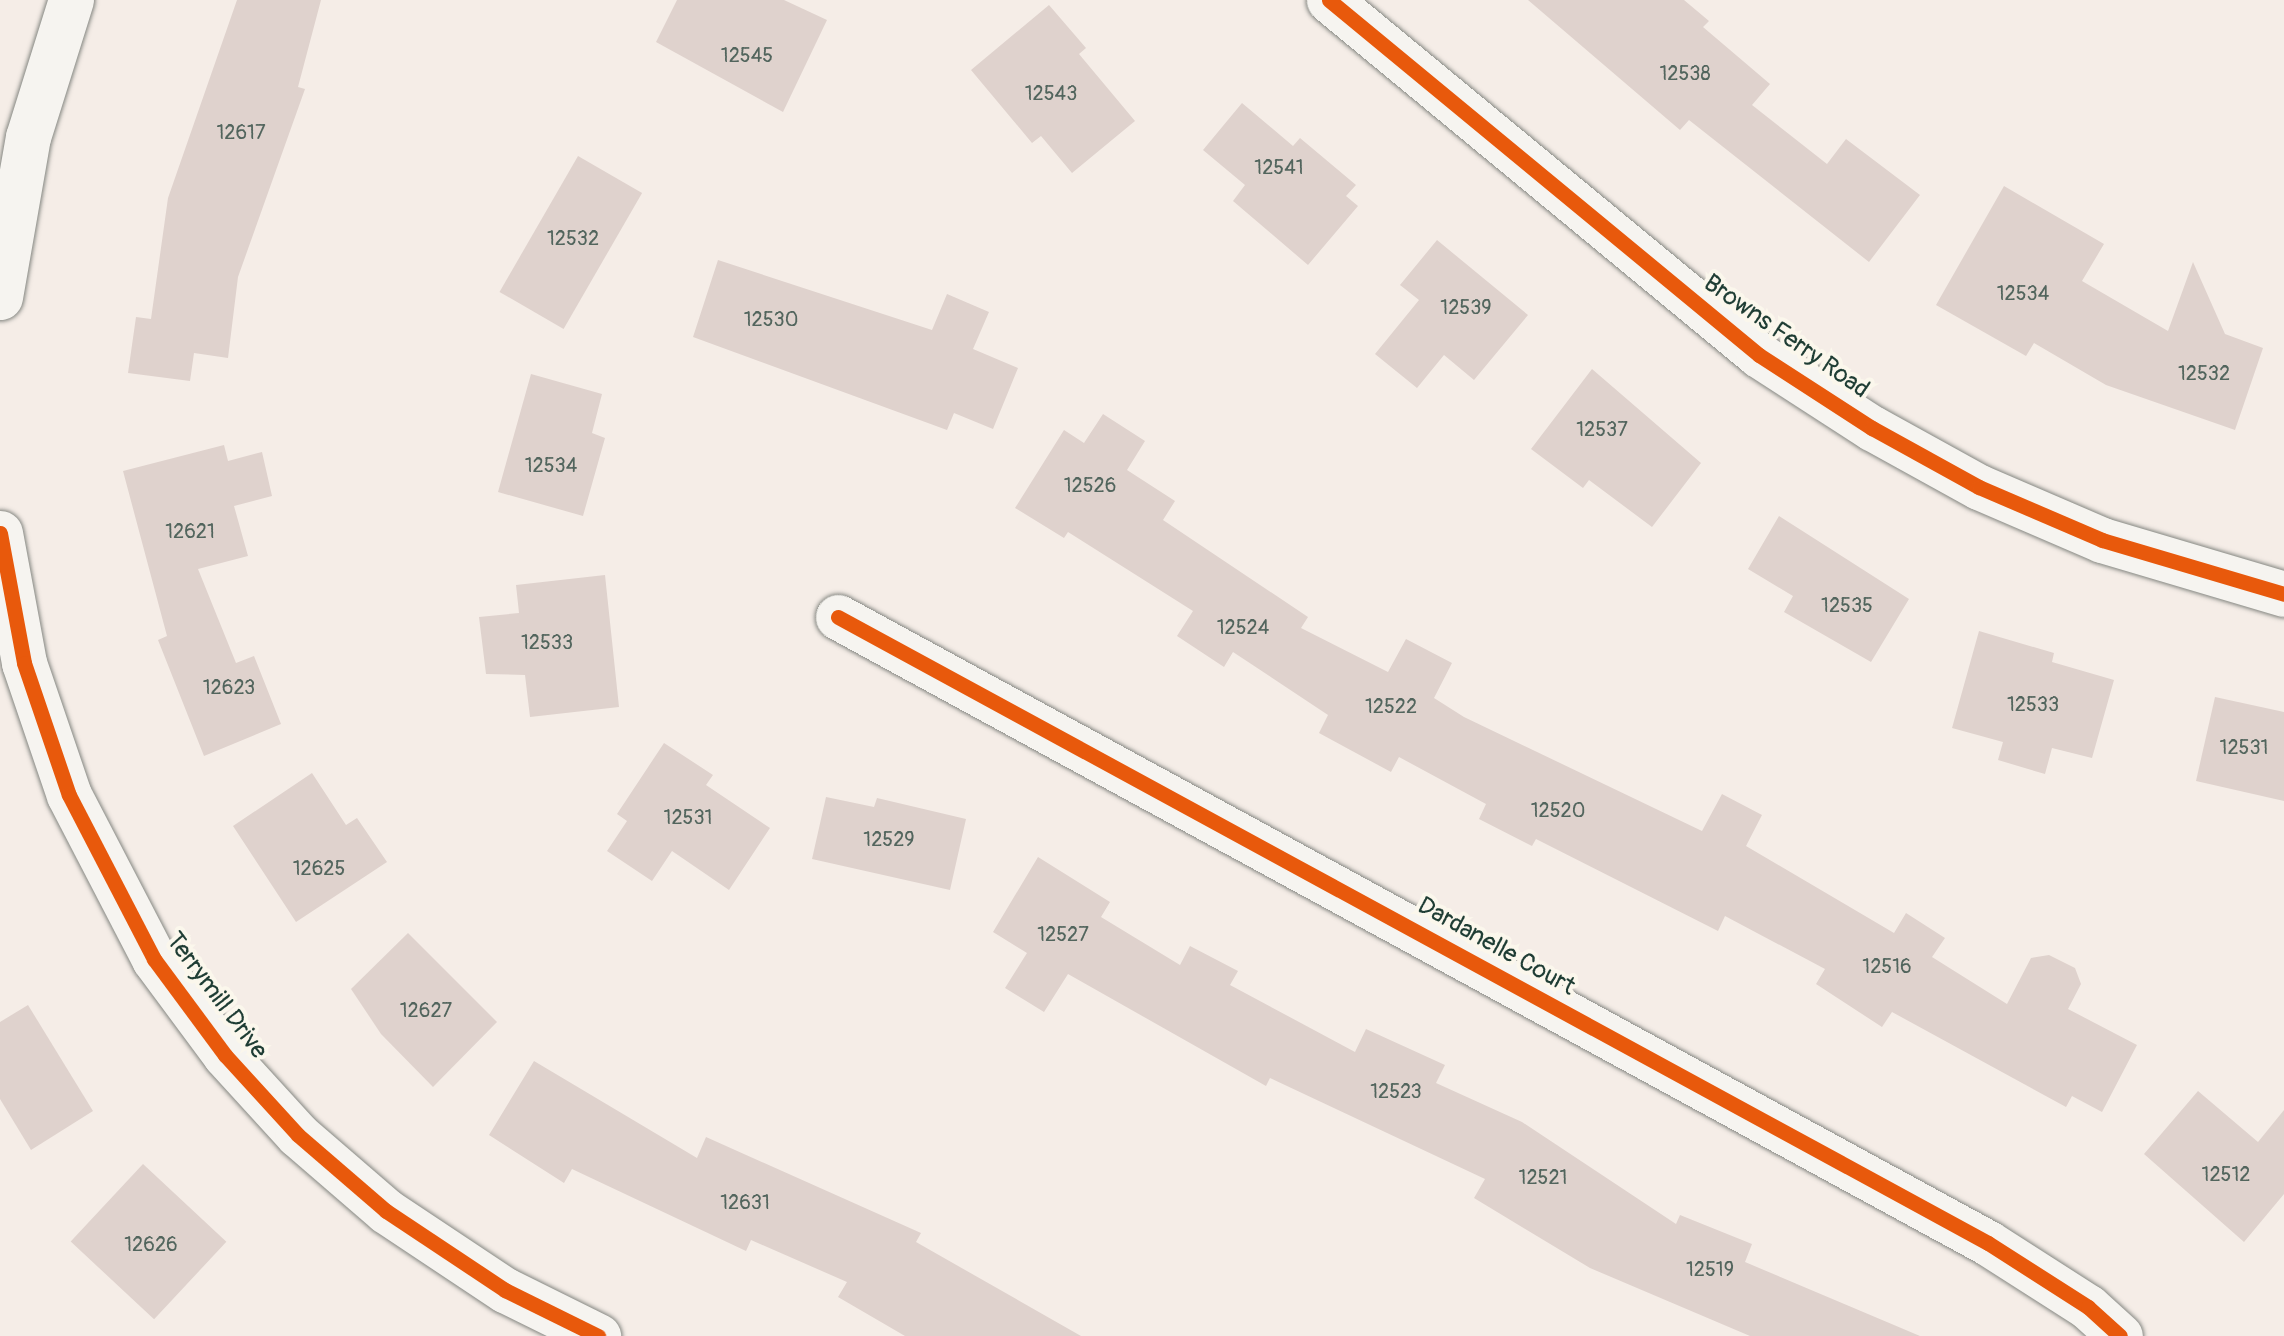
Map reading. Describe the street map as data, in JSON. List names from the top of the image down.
{
  "streets": {
    "street": ["Browns Ferry Road", "Dardanelle Court", "Terrymill Drive"]
  },
  "house_numbers": [
    "12545",
    "12538",
    "12543",
    "12617",
    "12541",
    "12532",
    "12534",
    "12539",
    "12530",
    "12532",
    "12537",
    "12534",
    "12526",
    "12621",
    "12535",
    "12524",
    "12533",
    "12623",
    "12533",
    "12522",
    "12531",
    "12520",
    "12531",
    "12529",
    "12625",
    "12527",
    "12516",
    "12627",
    "12523",
    "12512",
    "12521",
    "12631",
    "12626",
    "12519"
  ]
}
